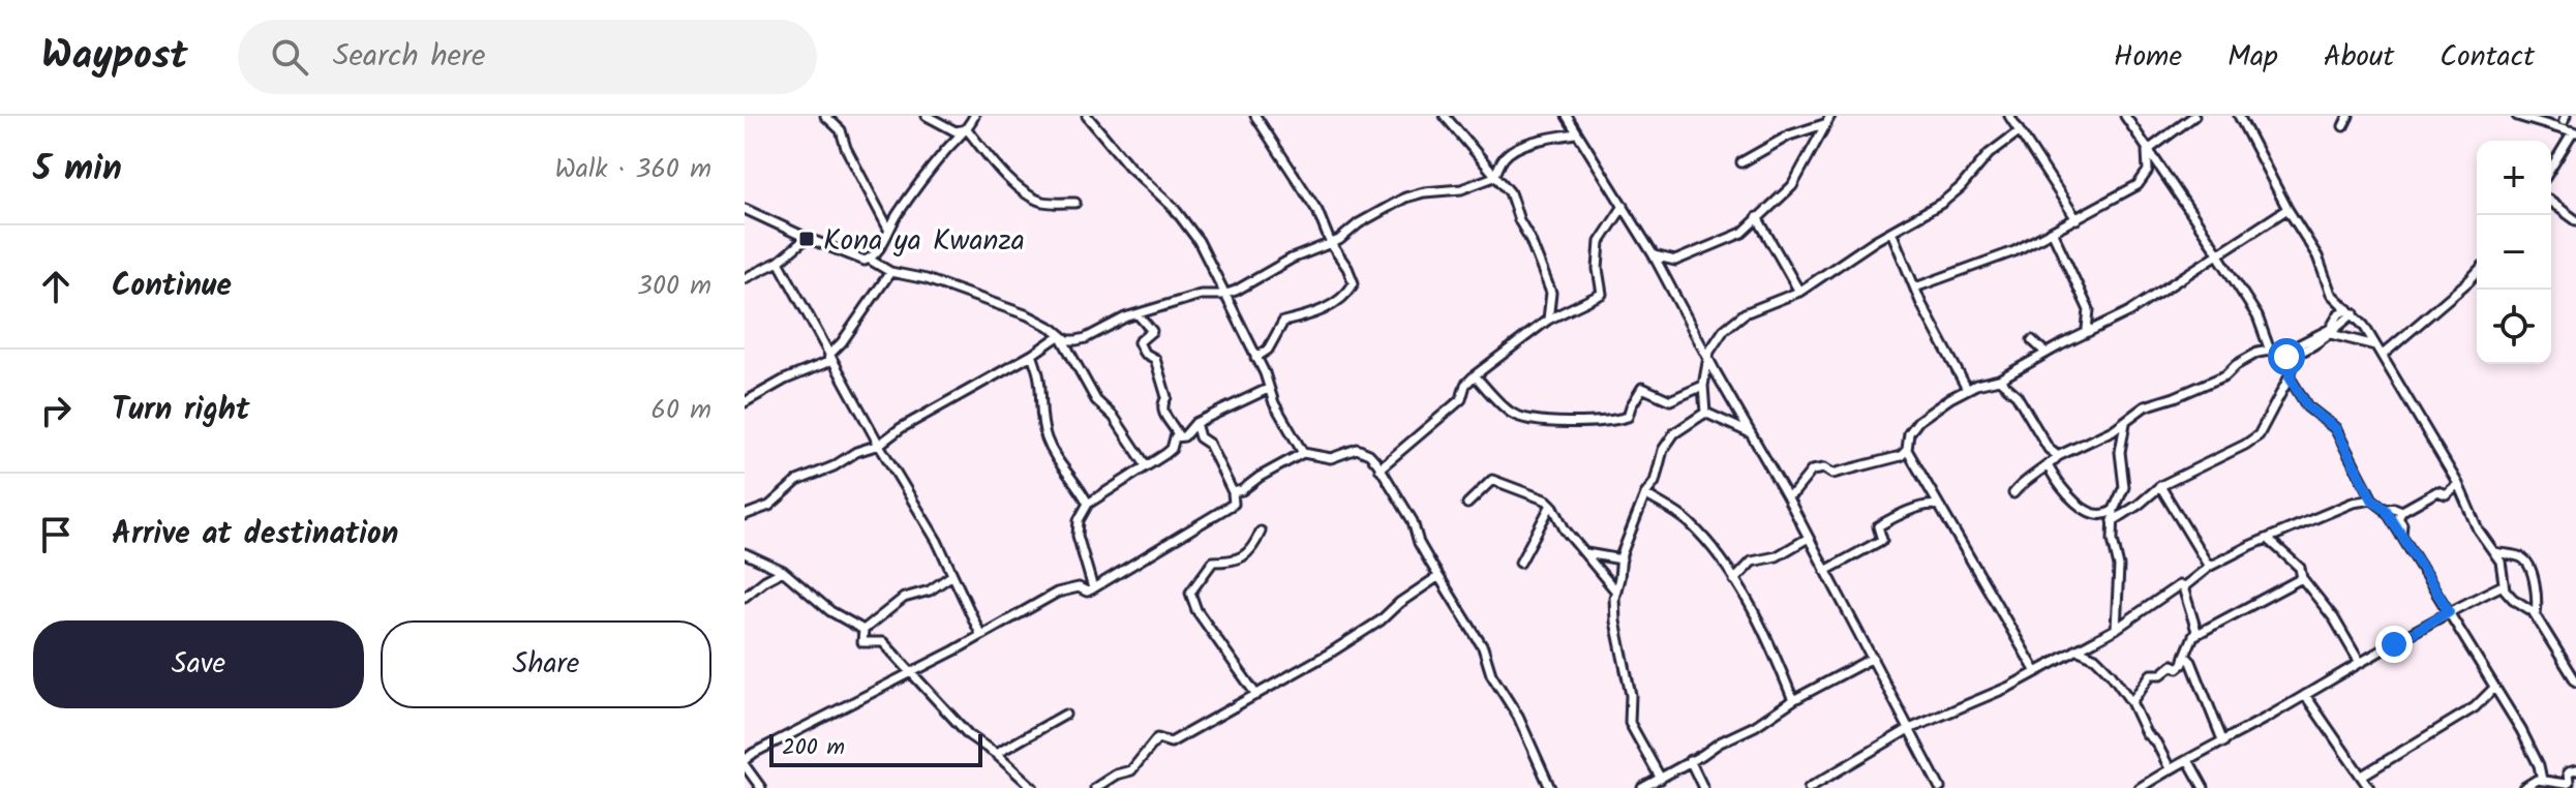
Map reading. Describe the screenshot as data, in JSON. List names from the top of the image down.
{
  "places": {
    "transit": ["Kona ya Kwanza"]
  },
  "scale_bar": "200 m",
  "page": {
    "header": "Waypost",
    "search": "Search here",
    "nav": [
      "Home",
      "Map",
      "About",
      "Contact"
    ],
    "heading": ["5 min", "Walk · 360 m"],
    "map_buttons": ["+", "−"],
    "list": [
      ["Continue", "300 m"],
      ["Turn right", "60 m"],
      "Arrive at destination"
    ],
    "buttons": ["Save", "Share"],
    "scale": "200 m"
  }
}
